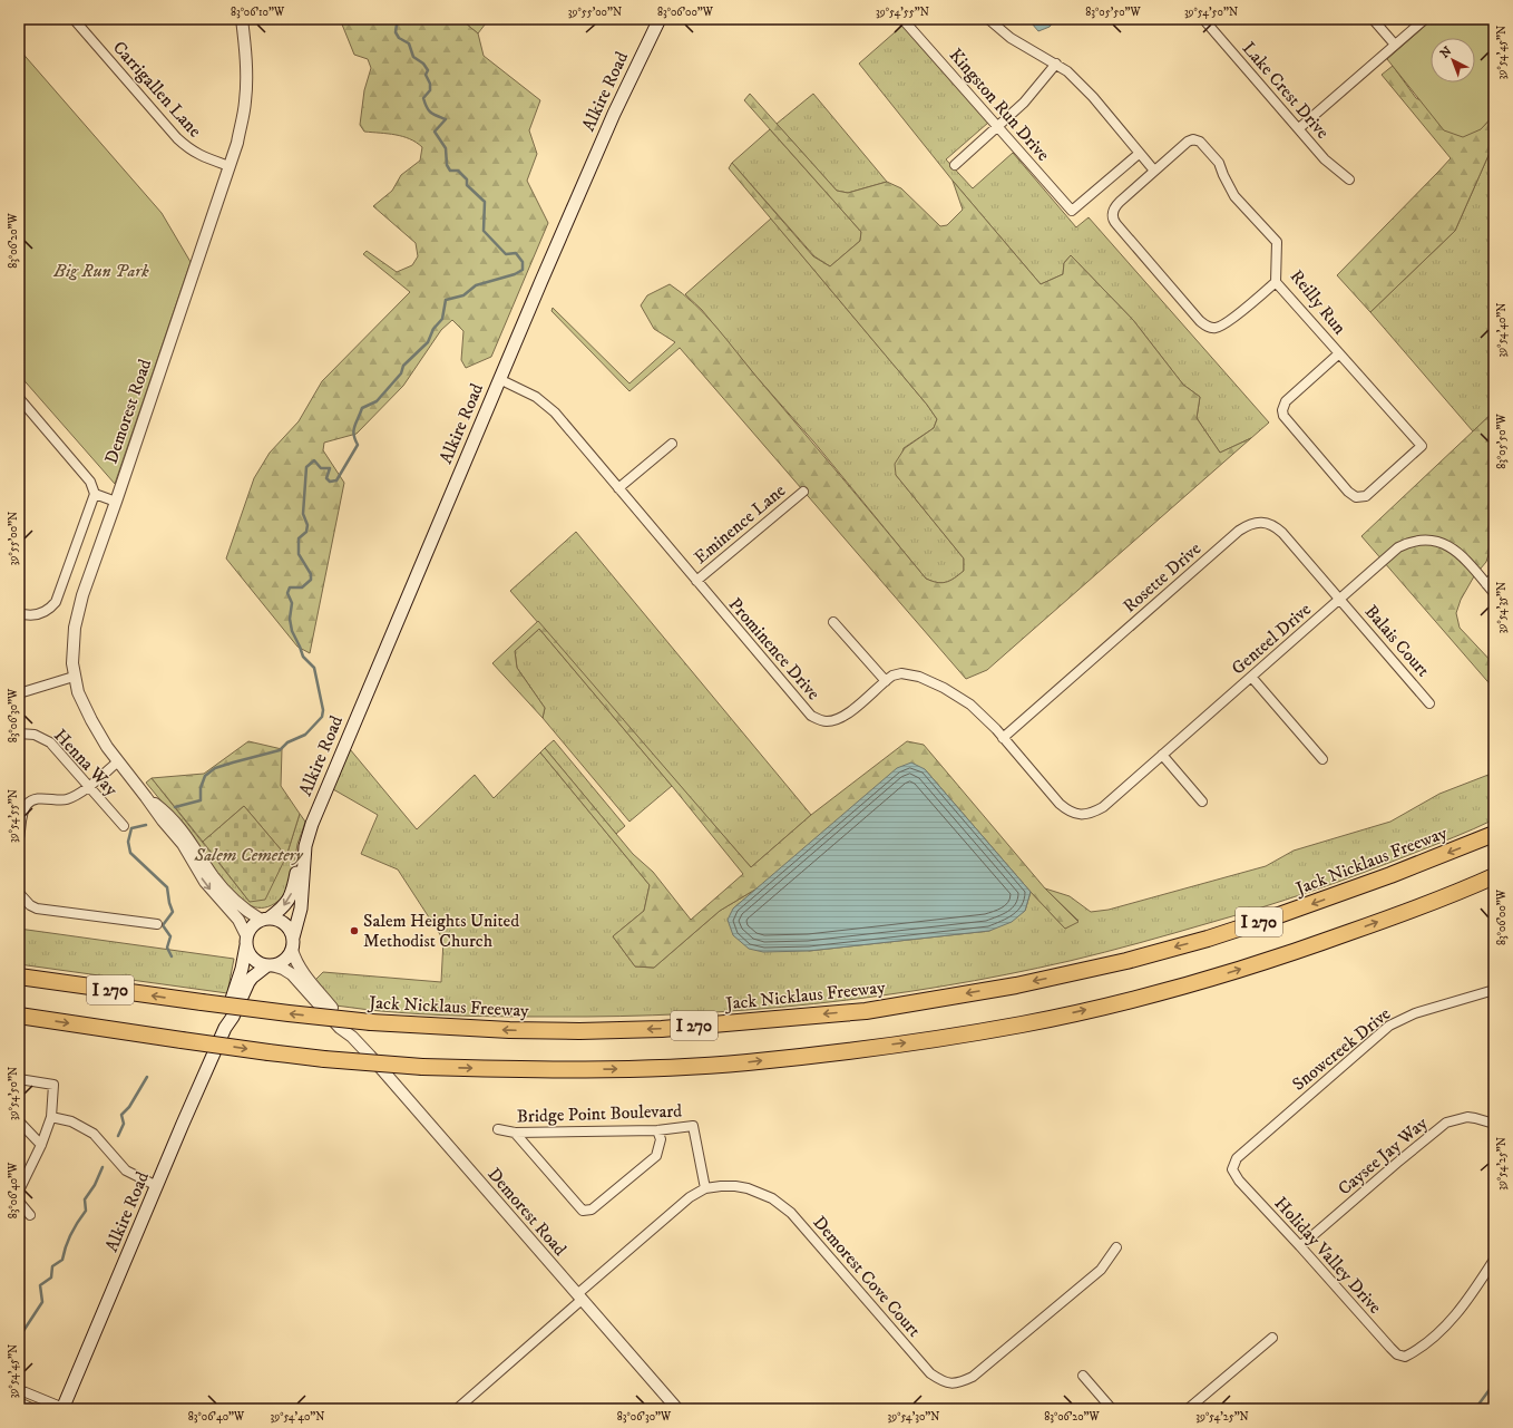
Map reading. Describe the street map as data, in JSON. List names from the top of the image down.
{
  "streets": {
    "highway": ["Jack Nicklaus Freeway", "I 270"],
    "main road": ["Alkire Road"],
    "street": [
      "Carrigallen Lane",
      "Lake Crest Drive",
      "Kingston Run Drive",
      "Reilly Run",
      "Demorest Road",
      "Eminence Lane",
      "Rosette Drive",
      "Genteel Drive",
      "Balais Court",
      "Prominence Drive",
      "Henna Way",
      "Snowcreek Drive",
      "Bridge Point Boulevard",
      "Caysee Jay Way",
      "Holiday Valley Drive",
      "Demorest Cove Court"
    ]
  },
  "crossings": [
    ["Carrigallen Lane", "Demorest Road"],
    ["Alkire Road", "Demorest Road"],
    ["Alkire Road", "Prominence Drive"],
    ["Demorest Road", "Demorest Cove Court"],
    ["Eminence Lane", "Prominence Drive"],
    ["Rosette Drive", "Genteel Drive"],
    ["Rosette Drive", "Balais Court"],
    ["Rosette Drive", "Prominence Drive"],
    ["Genteel Drive", "Balais Court"],
    ["Genteel Drive", "Prominence Drive"],
    ["Snowcreek Drive", "Holiday Valley Drive"],
    ["Bridge Point Boulevard", "Demorest Cove Court"],
    ["Caysee Jay Way", "Holiday Valley Drive"]
  ],
  "parks": ["Big Run Park", "Salem Cemetery"],
  "places": ["Salem Heights United Methodist Church"],
  "north": "top left",
  "coordinates": [
    "83°06'10\"W",
    "39°55'00\"N",
    "83°06'00\"W",
    "39°54'55\"N",
    "83°05'50\"W",
    "39°54'50\"N",
    "39°54'45\"N",
    "83°06'20\"W",
    "39°54'40\"N",
    "39°54'35\"N",
    "83°06'30\"W",
    "39°54'25\"N",
    "83°06'40\"W",
    "39°54'30\"N"
  ]
}
